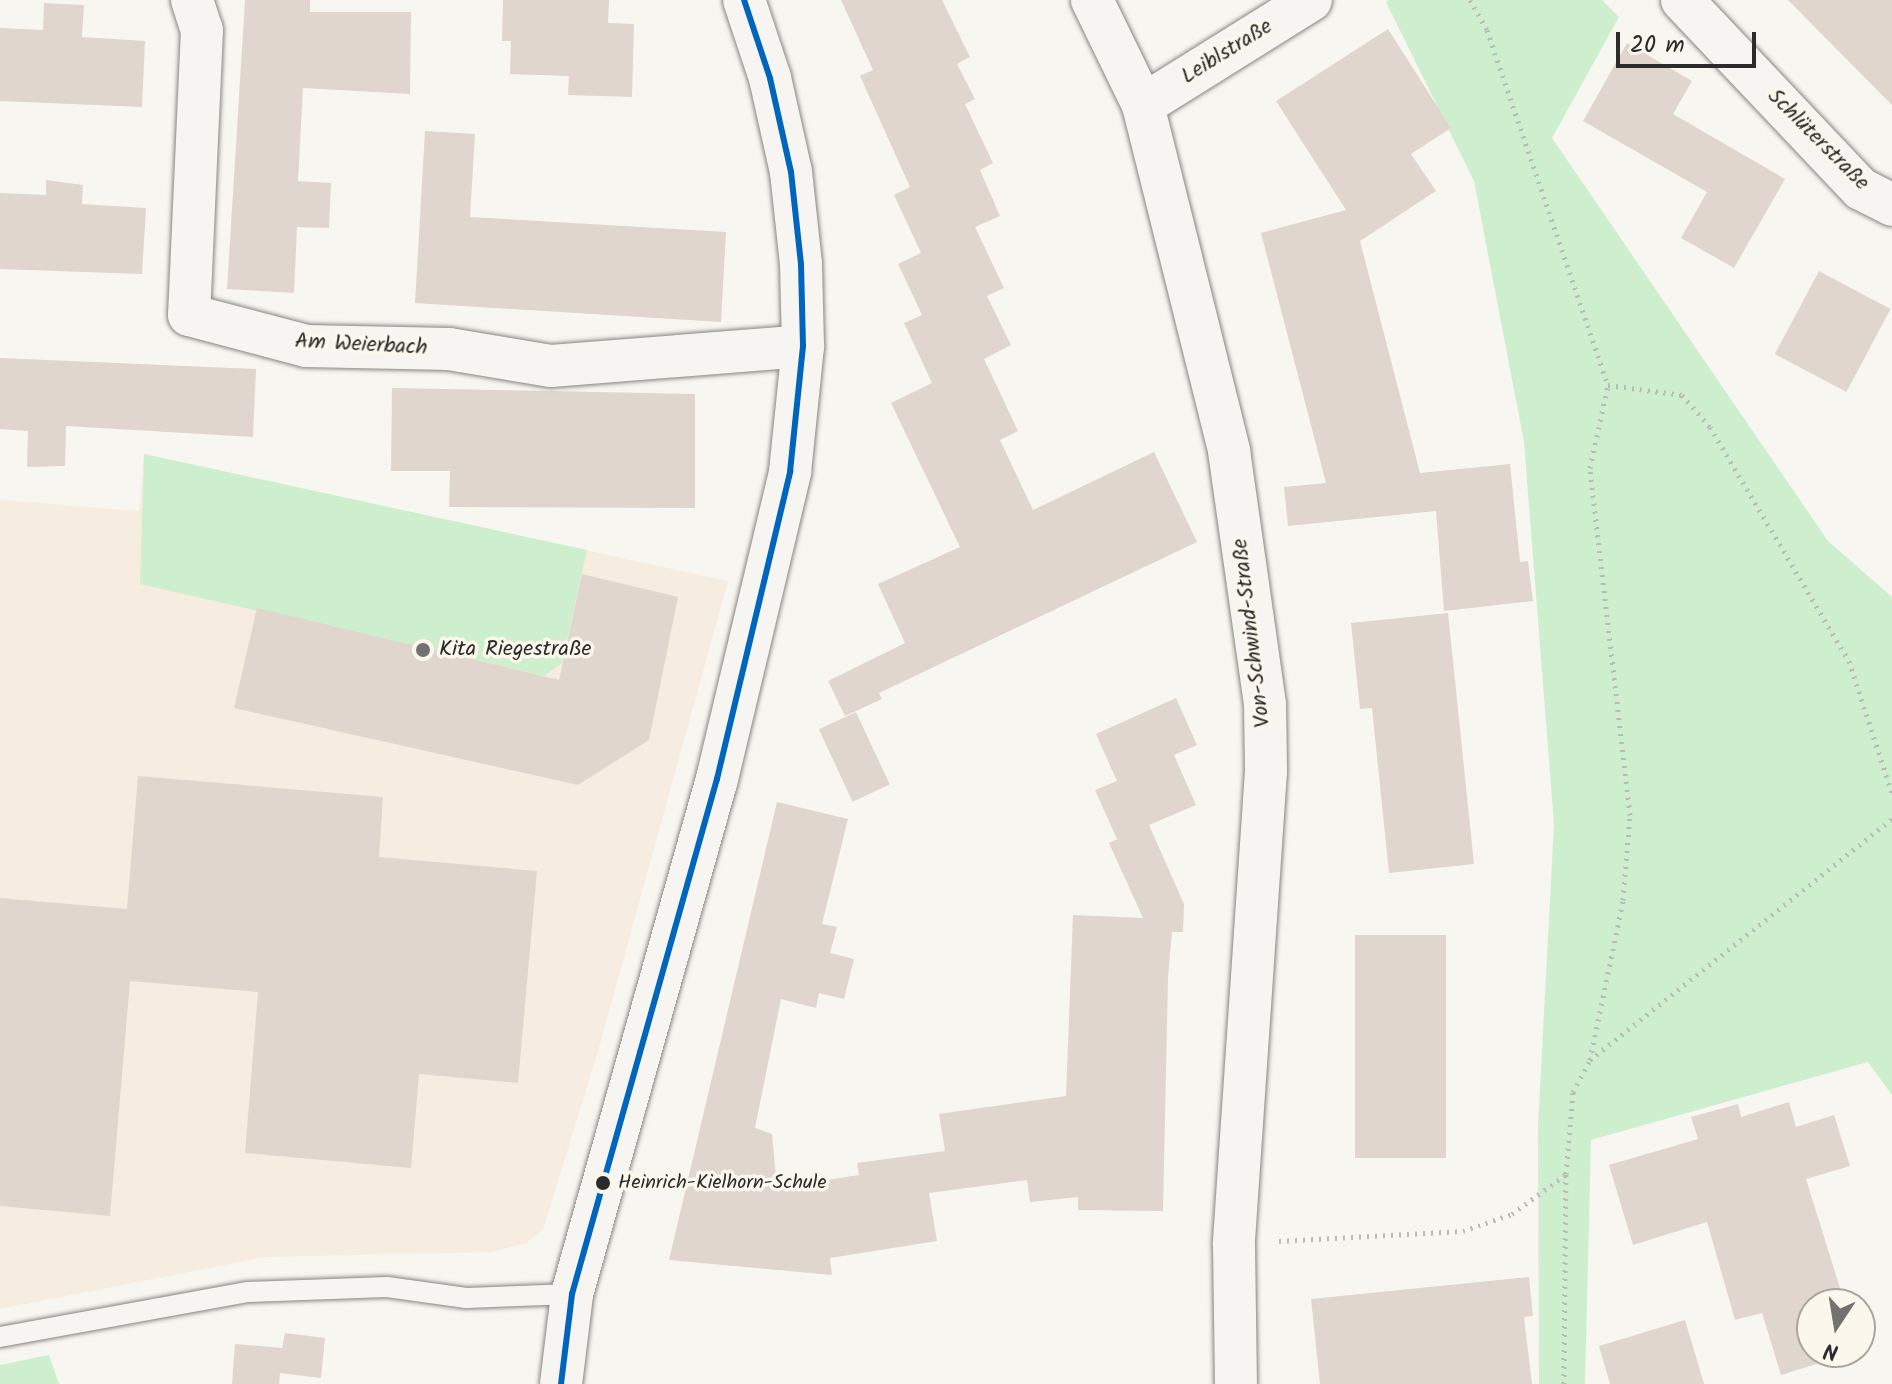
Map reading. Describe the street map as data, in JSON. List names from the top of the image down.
{
  "streets": {
    "street": [
      "Leiblstraße",
      "Schlüterstraße",
      "Am Weierbach",
      "Von-Schwind-Straße"
    ]
  },
  "crossings": [
    ["Leiblstraße", "Von-Schwind-Straße"]
  ],
  "places": ["Kita Riegestraße", "Heinrich-Kielhorn-Schule"],
  "scale_bar": "20 m",
  "north": "bottom"
}
